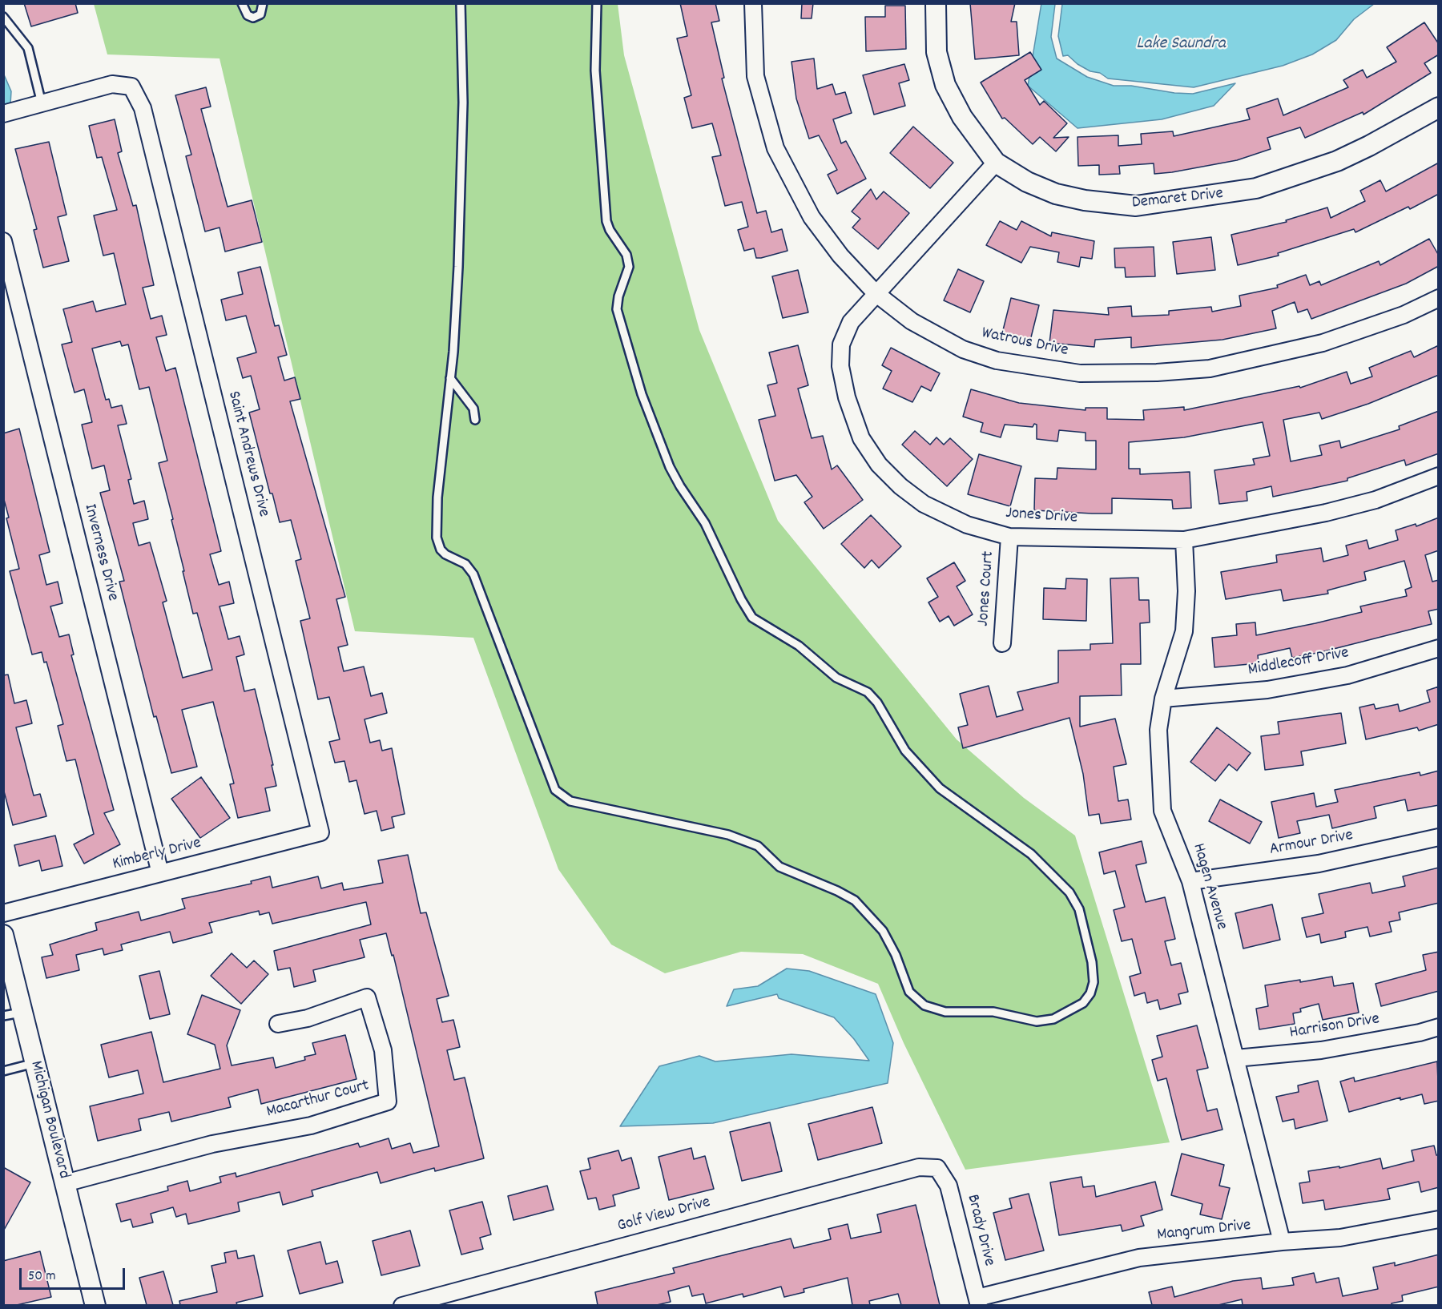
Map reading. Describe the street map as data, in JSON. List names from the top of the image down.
{
  "streets": {
    "street": [
      "Demaret Drive",
      "Watrous Drive",
      "Saint Andrews Drive",
      "Jones Drive",
      "Inverness Drive",
      "Jones Court",
      "Middlecoff Drive",
      "Armour Drive",
      "Kimberly Drive",
      "Hagen Avenue",
      "Harrison Drive",
      "Macarthur Court",
      "Michigan Boulevard",
      "Golf View Drive",
      "Brady Drive",
      "Mangrum Drive"
    ]
  },
  "crossings": [
    ["Demaret Drive", "Jones Drive"],
    ["Watrous Drive", "Jones Drive"],
    ["Saint Andrews Drive", "Kimberly Drive"],
    ["Jones Drive", "Jones Court"],
    ["Jones Drive", "Hagen Avenue"],
    ["Inverness Drive", "Kimberly Drive"],
    ["Middlecoff Drive", "Hagen Avenue"],
    ["Armour Drive", "Hagen Avenue"],
    ["Hagen Avenue", "Harrison Drive"],
    ["Hagen Avenue", "Mangrum Drive"],
    ["Macarthur Court", "Michigan Boulevard"],
    ["Golf View Drive", "Brady Drive"],
    ["Brady Drive", "Mangrum Drive"]
  ],
  "water": ["Lake Saundra"],
  "scale_bar": "50 m"
}
